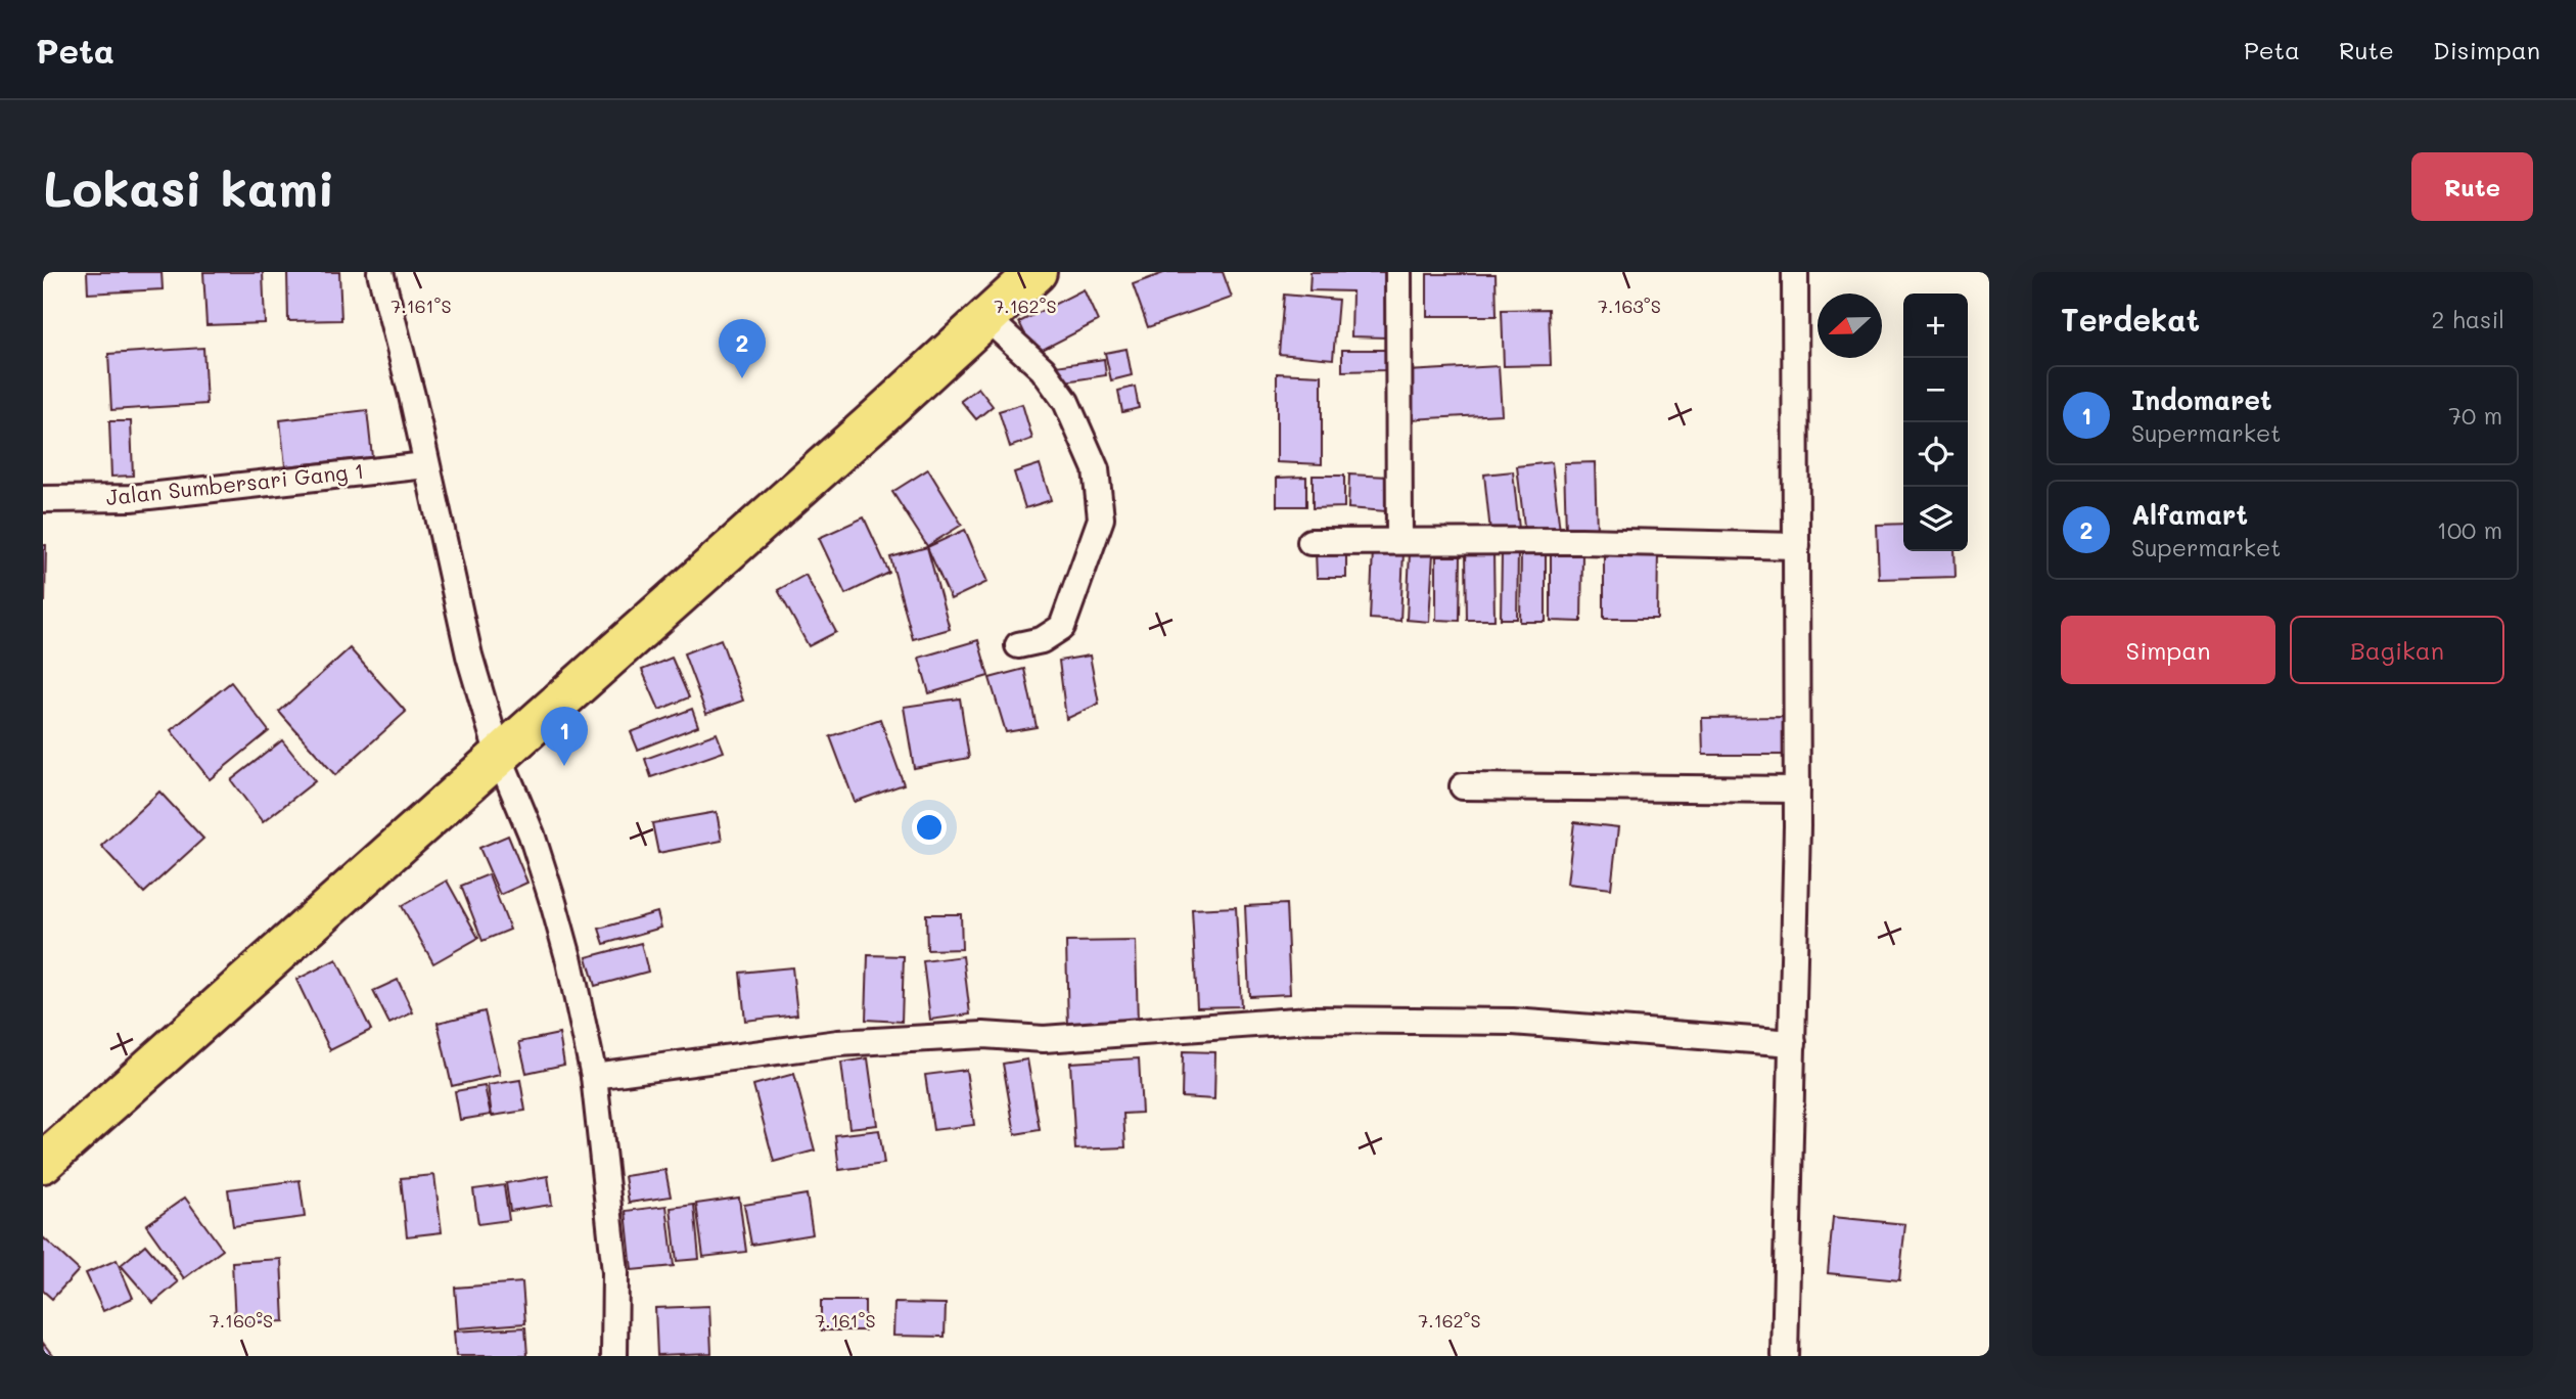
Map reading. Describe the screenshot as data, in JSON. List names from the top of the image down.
{
  "streets": {
    "street": ["Jalan Sumbersari Gang 1"]
  },
  "north": "left",
  "page": {
    "header": "Peta",
    "nav": ["Peta", "Rute", "Disimpan"],
    "buttons": [
      "Rute",
      ["Simpan", "Bagikan"]
    ],
    "title": "Lokasi kami",
    "heading": ["Terdekat", "2 hasil"],
    "map_buttons": ["+", "−"],
    "pins": ["2", "1"],
    "list": [
      {
        "mark": "1",
        "name": "Indomaret",
        "note": "Supermarket",
        "value": "70 m"
      },
      {
        "mark": "2",
        "name": "Alfamart",
        "note": "Supermarket",
        "value": "100 m"
      }
    ]
  },
  "coordinates": [
    "7.161°S",
    "7.162°S",
    "7.163°S",
    "7.160°S"
  ]
}
